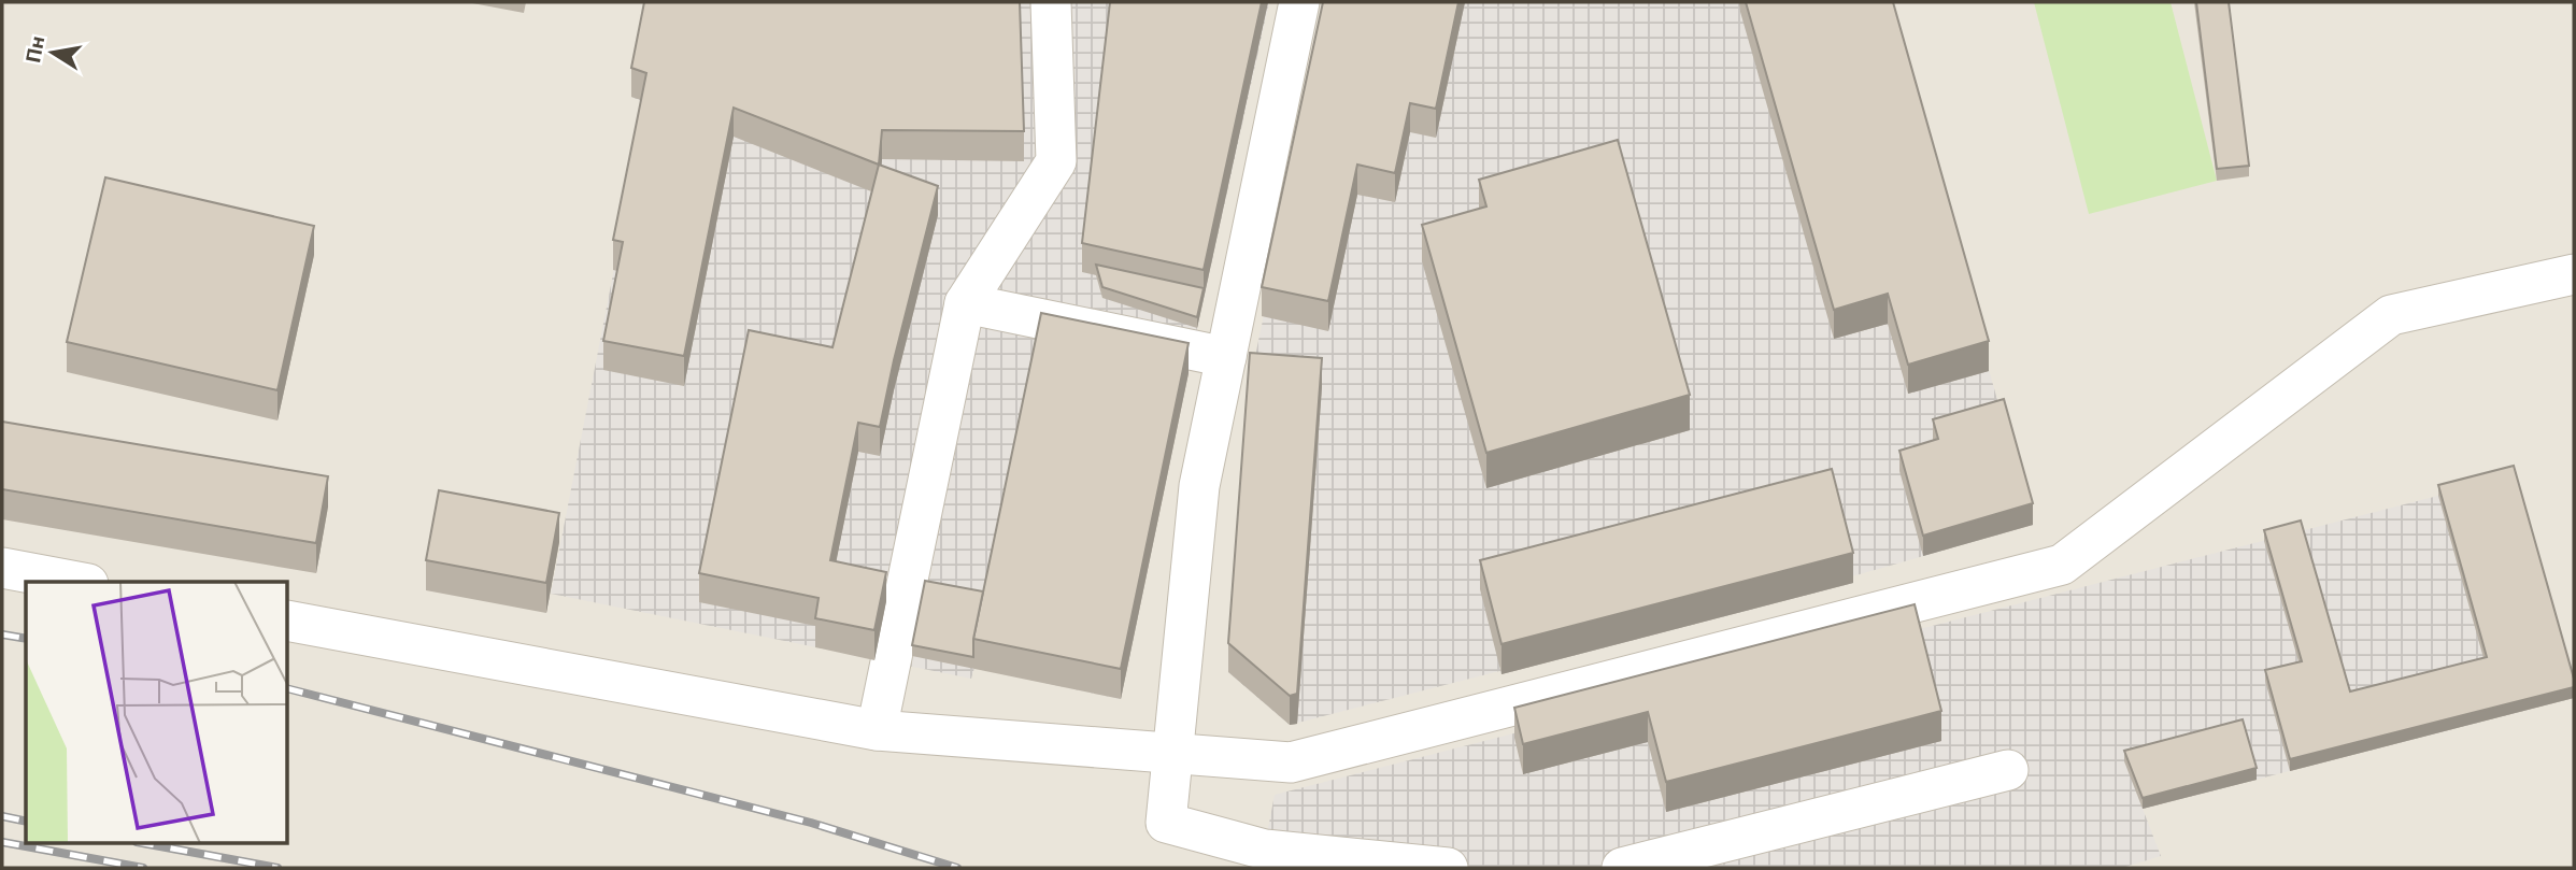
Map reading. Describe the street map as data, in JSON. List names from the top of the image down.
{
  "north": "left"
}
